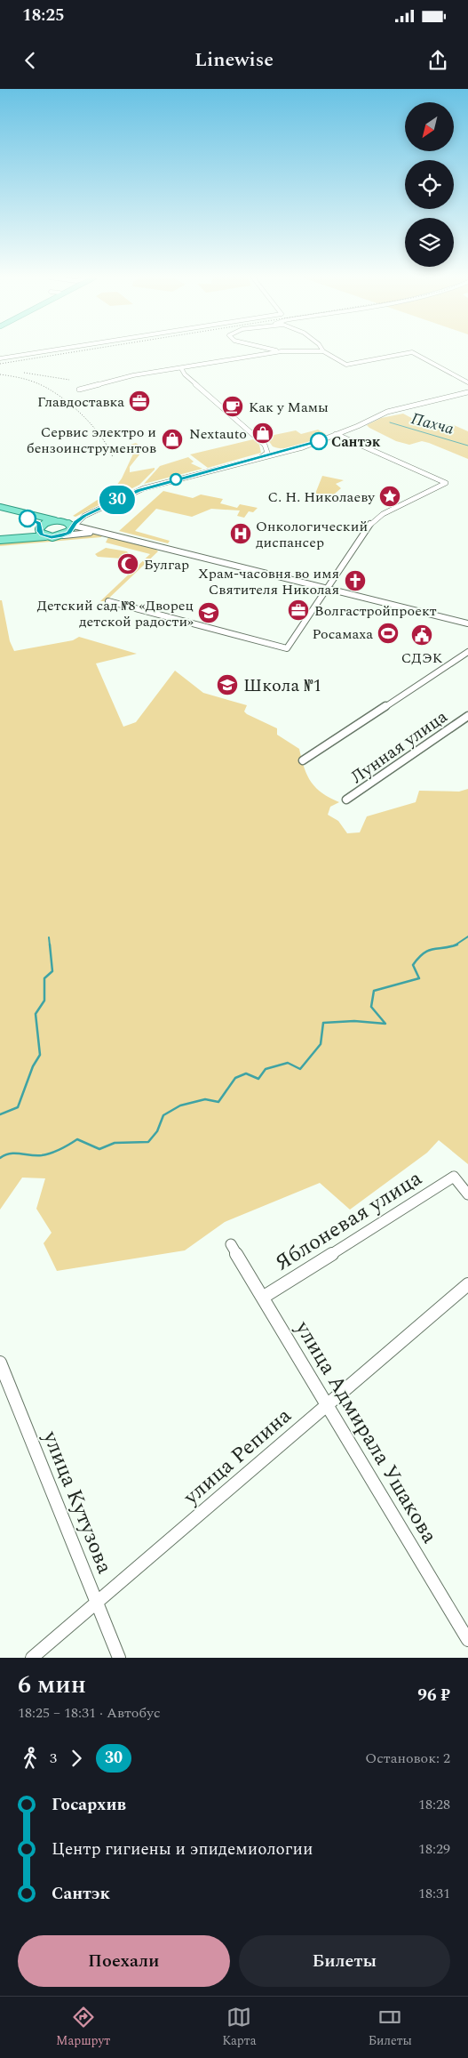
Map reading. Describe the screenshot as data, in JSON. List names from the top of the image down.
{
  "streets": {
    "street": [
      "Лунная улица",
      "Яблоневая улица",
      "улица Адмирала Ушакова",
      "улица Репина",
      "улица Кутузова"
    ]
  },
  "crossings": [
    ["Яблоневая улица", "улица Адмирала Ушакова"],
    ["улица Адмирала Ушакова", "улица Репина"],
    ["улица Репина", "улица Кутузова"]
  ],
  "water": ["Пахча"],
  "places": {
    "office": ["Главдоставка", "Волгастройпроект"],
    "cafe": ["Как у Мамы"],
    "shop": ["Nextauto", "Сервис электро и бензоинструментов"],
    "other": ["Сантэк"],
    "place": ["С. Н. Николаеву"],
    "hospital": ["Онкологический диспансер"],
    "mosque": ["Булгар"],
    "church": ["Храм-часовня во имя Святителя Николая"],
    "school or university": ["Детский сад №8 «Дворец детской радости»", "Школа №1"],
    "sports": ["Росамаха"],
    "public building": ["СДЭК"]
  },
  "lines": ["bus line 30"],
  "north": "bottom left",
  "page": {
    "status": "18:25",
    "header": "Linewise",
    "on_map": "30",
    "heading": ["6 мин", "18:25 – 18:31 · Автобус", "96 ₽"],
    "legs": ["3", "30", "Остановок: 2"],
    "list": [
      {
        "name": "Госархив",
        "value": "18:28"
      },
      {
        "name": "Центр гигиены и эпидемиологии",
        "value": "18:29"
      },
      {
        "name": "Сантэк",
        "value": "18:31"
      }
    ],
    "buttons": ["Поехали", "Билеты"],
    "tabs": ["Маршрут", "Карта", "Билеты"]
  }
}
